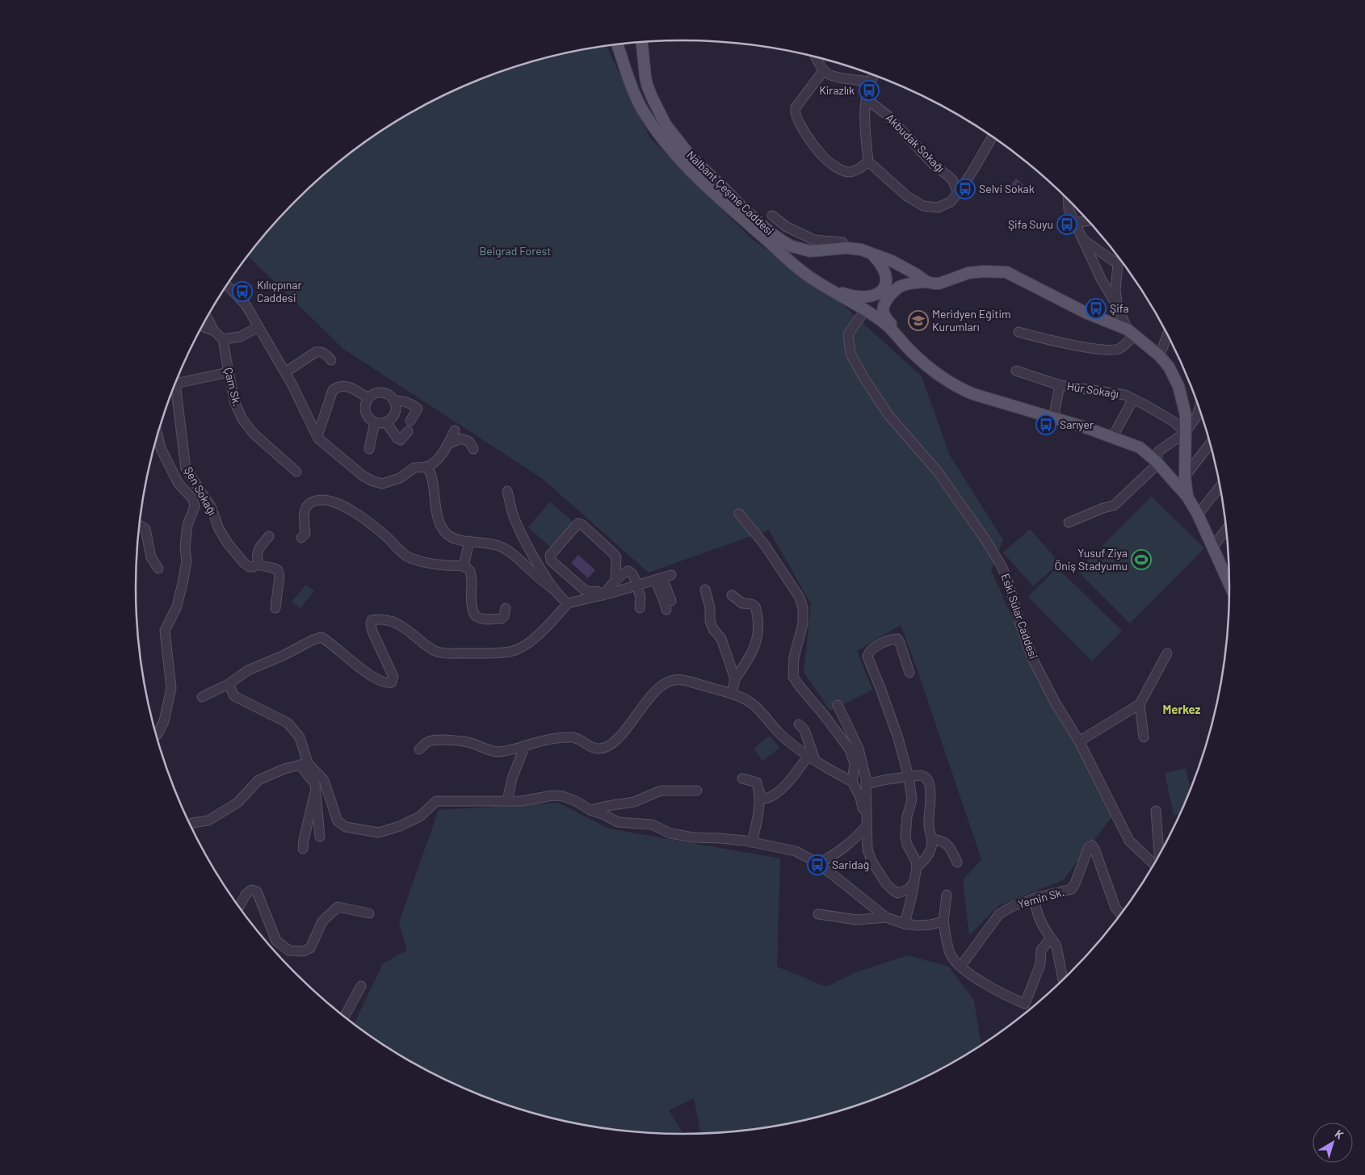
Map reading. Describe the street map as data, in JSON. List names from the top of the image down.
{
  "streets": {
    "main road": ["Nalbant Çeşme Caddesi"],
    "street": [
      "Akbudak Sokağı",
      "Çam Sk.",
      "Hür Sokağı",
      "Şen Sokağı",
      "Eski Sular Caddesi",
      "Yemin Sk."
    ]
  },
  "districts": ["Merkez"],
  "parks": ["Belgrad Forest"],
  "places": {
    "bus stop": [
      "Kirazlık",
      "Selvi Sokak",
      "Şifa Suyu",
      "Kılıçpınar Caddesi",
      "Şifa",
      "Sarıyer",
      "Saridağ"
    ],
    "school or university": ["Meridyen Eğitim Kurumları"],
    "sports": ["Yusuf Ziya Öniş Stadyumu"]
  },
  "north": "top right"
}
